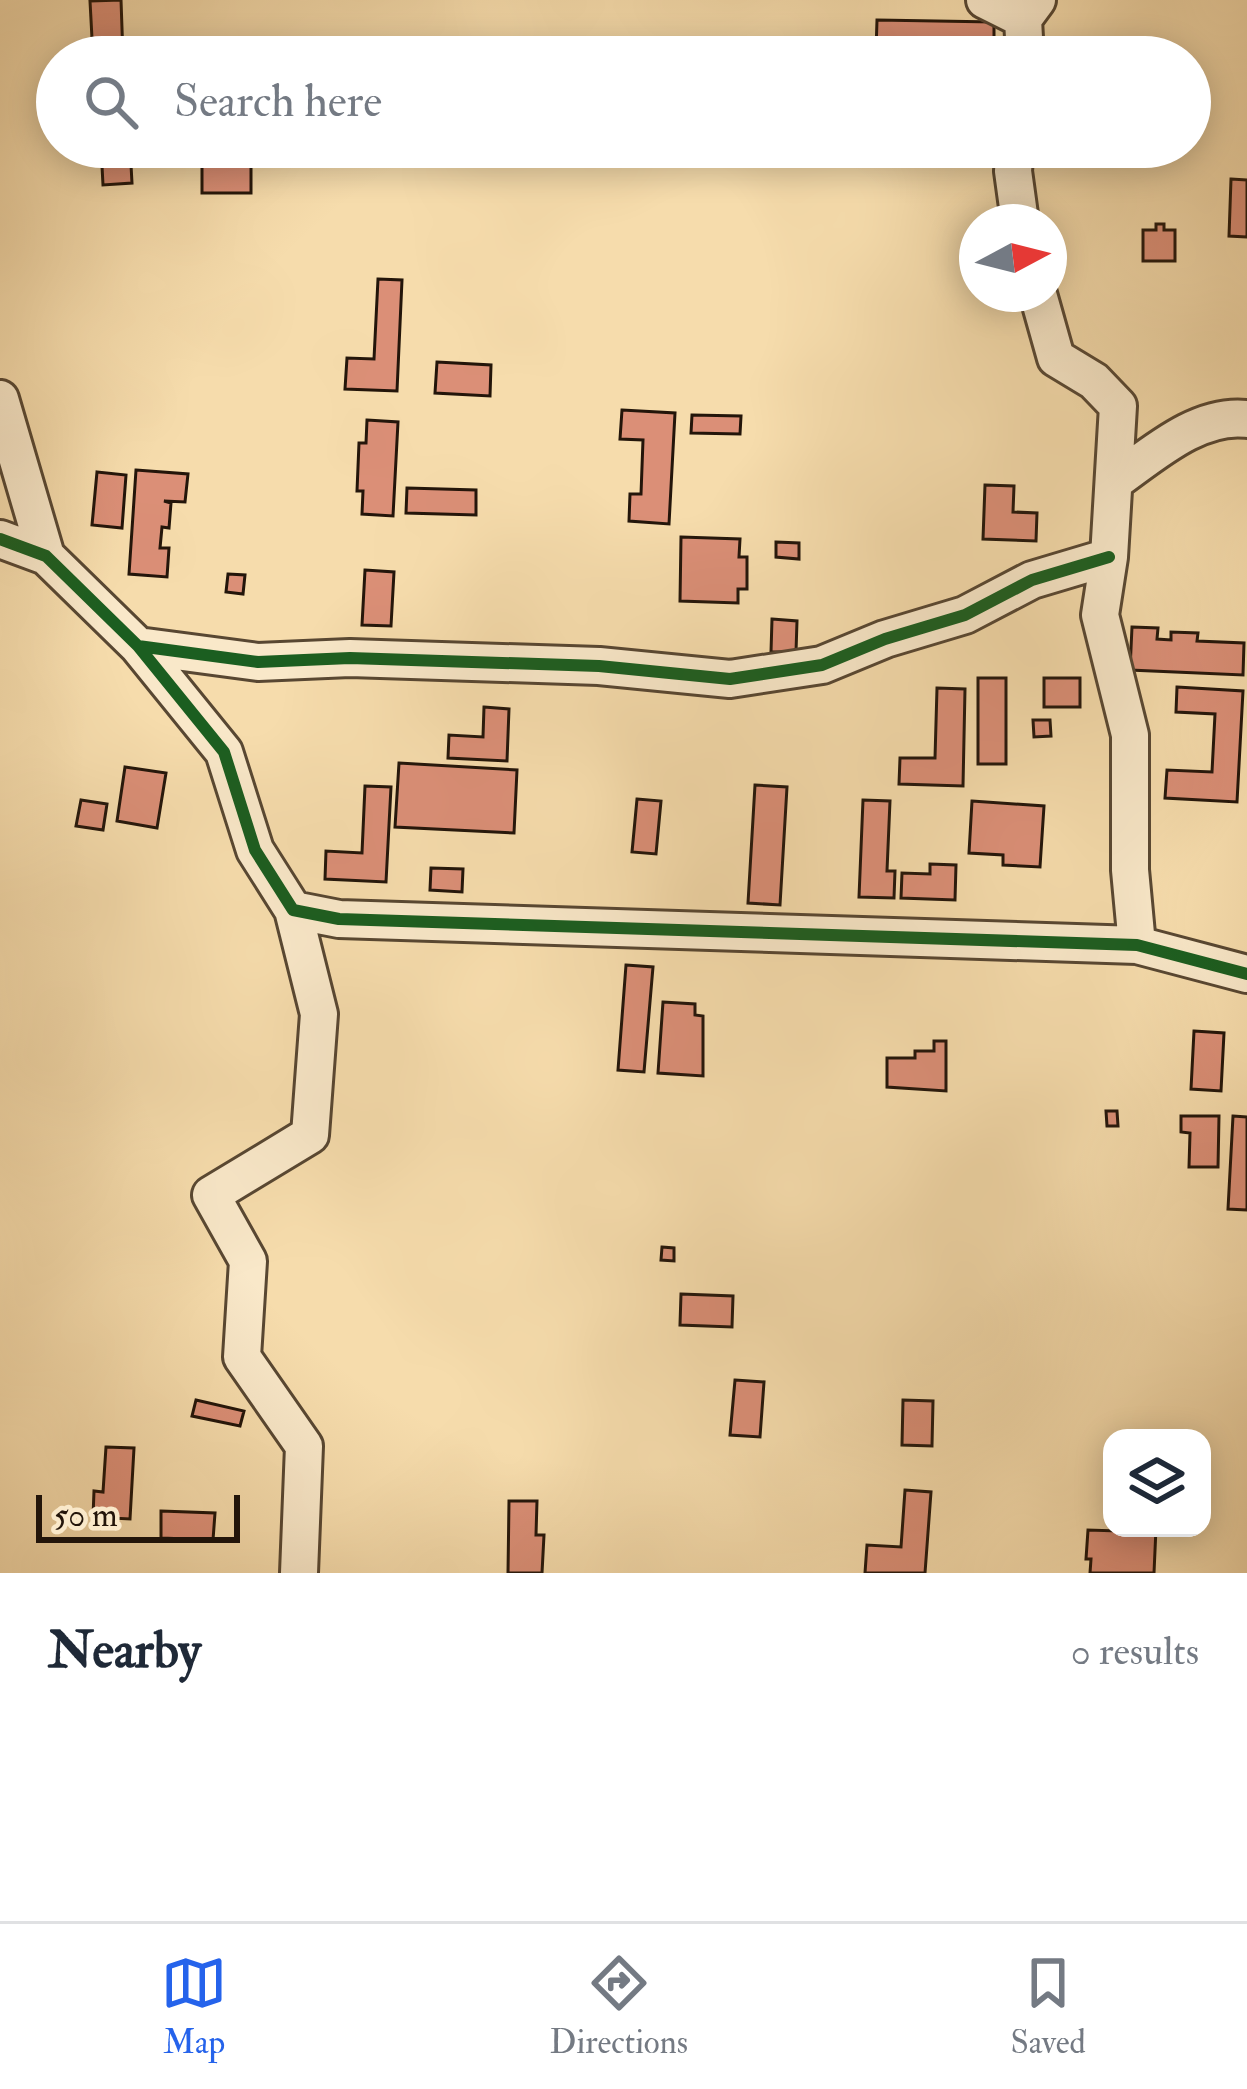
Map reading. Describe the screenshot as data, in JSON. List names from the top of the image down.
{
  "scale_bar": "50 m",
  "north": "right",
  "page": {
    "search": "Search here",
    "scale": "50 m",
    "heading": ["Nearby", "0 results"],
    "nav": ["Map", "Directions", "Saved"]
  }
}
